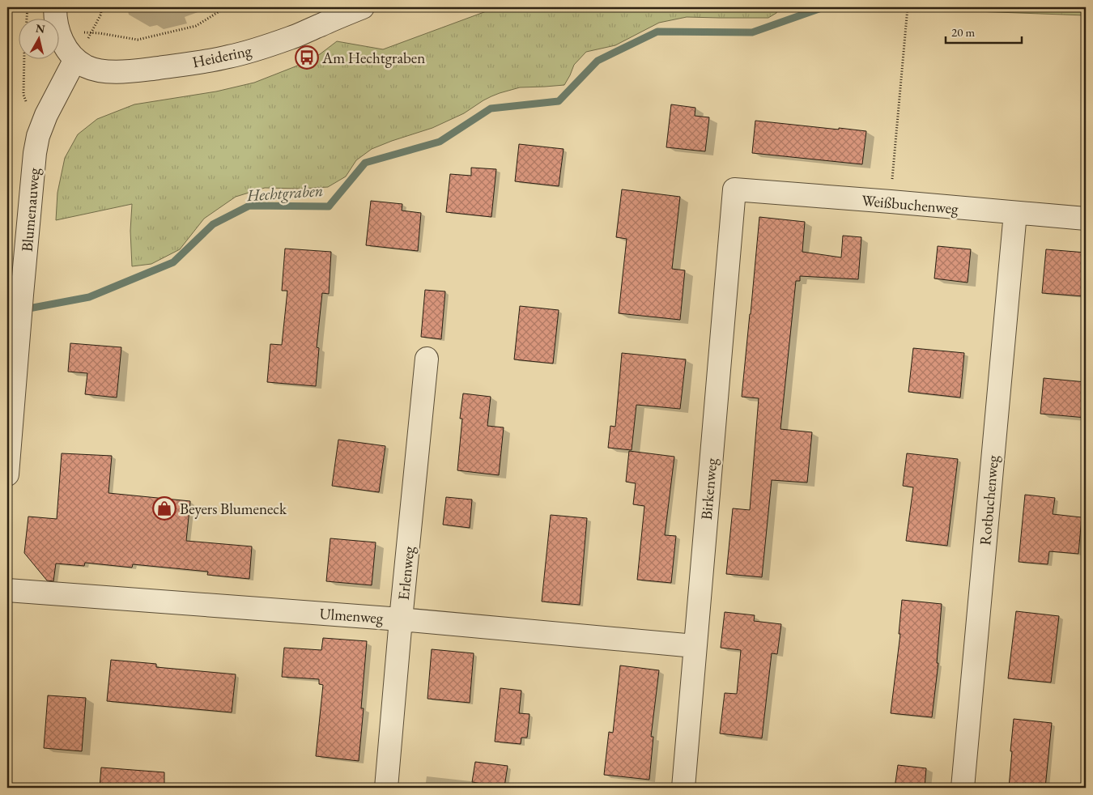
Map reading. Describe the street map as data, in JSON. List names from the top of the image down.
{
  "streets": {
    "street": [
      "Heidering",
      "Weißbuchenweg",
      "Blumenauweg",
      "Birkenweg",
      "Rotbuchenweg",
      "Erlenweg",
      "Ulmenweg"
    ]
  },
  "crossings": [
    ["Heidering", "Blumenauweg"],
    ["Weißbuchenweg", "Birkenweg"],
    ["Weißbuchenweg", "Rotbuchenweg"],
    ["Birkenweg", "Ulmenweg"],
    ["Erlenweg", "Ulmenweg"]
  ],
  "water": ["Hechtgraben"],
  "places": {
    "bus stop": ["Am Hechtgraben"],
    "shop": ["Beyers Blumeneck"]
  },
  "scale_bar": "20 m",
  "north": "top"
}
